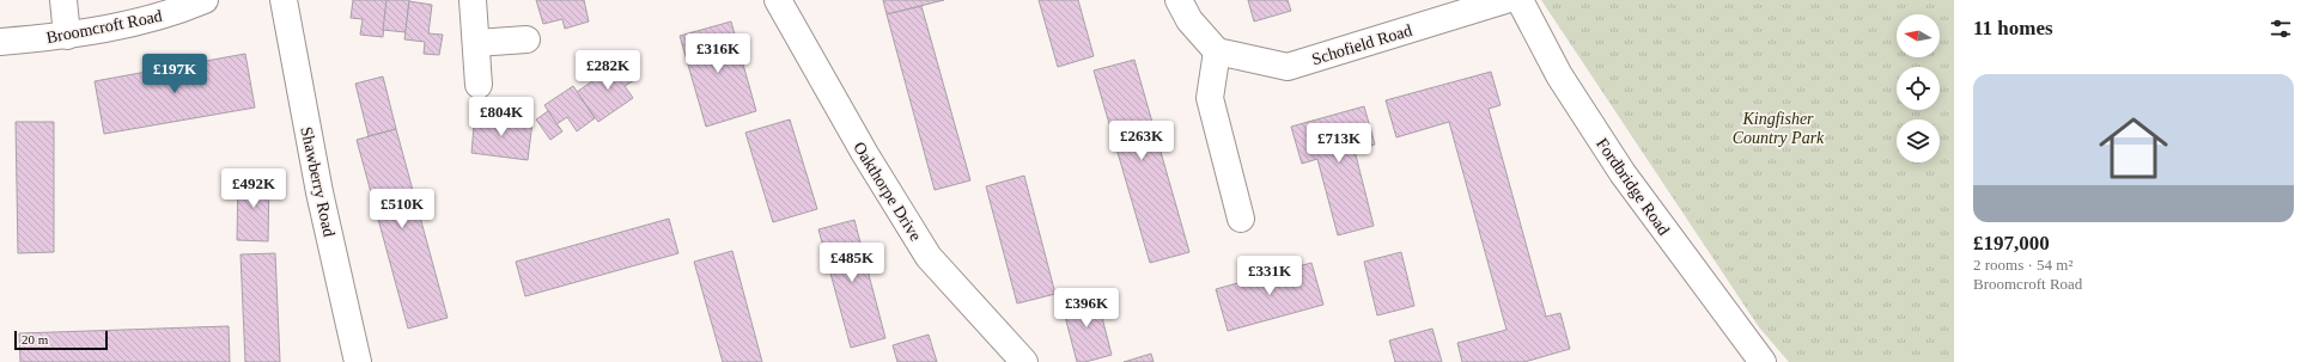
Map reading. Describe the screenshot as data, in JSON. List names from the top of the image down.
{
  "streets": {
    "street": [
      "Broomcroft Road",
      "Schofield Road",
      "Shawberry Road",
      "Fordbridge Road",
      "Oakthorpe Drive"
    ]
  },
  "parks": ["Kingfisher Country Park"],
  "scale_bar": "20 m",
  "north": "left",
  "page": {
    "heading": "11 homes",
    "price": [
      "£316K",
      "£282K",
      "£197K",
      "£804K",
      "£263K",
      "£713K",
      "£492K",
      "£510K",
      "£485K",
      "£331K",
      "£396K"
    ],
    "list": [
      {
        "name": "£197,000",
        "note": "2 rooms · 54 m² · Broomcroft Road"
      }
    ],
    "scale": "20 m"
  }
}
